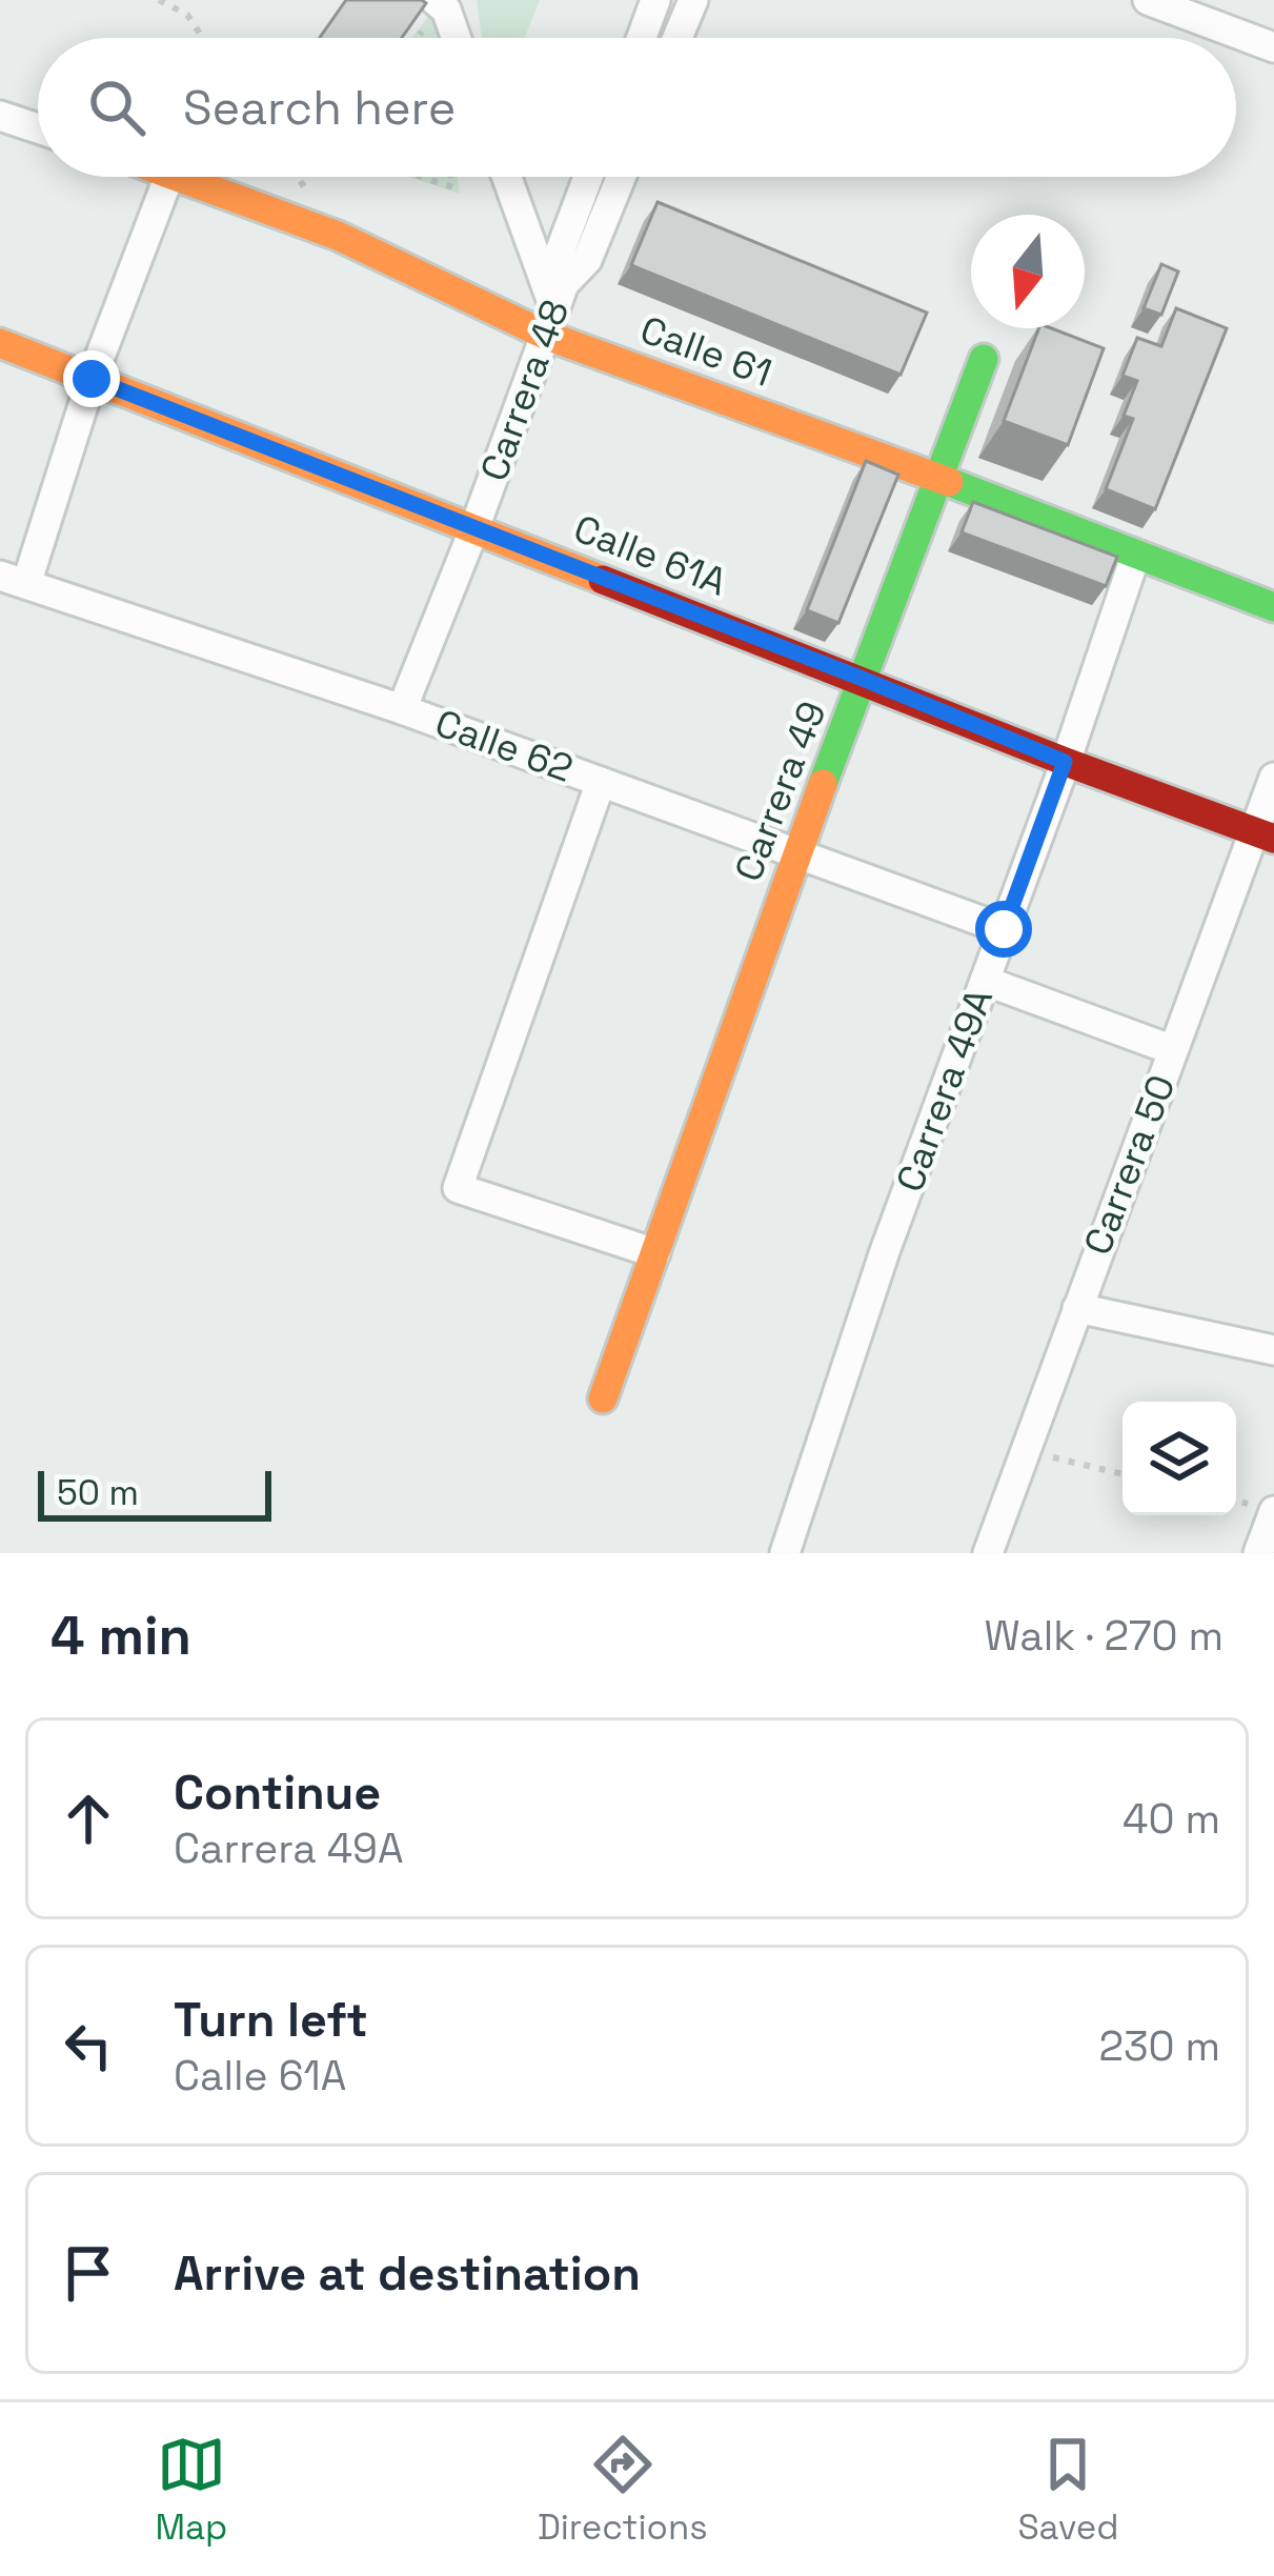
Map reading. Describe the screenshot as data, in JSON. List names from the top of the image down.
{
  "streets": {
    "street": [
      "Calle 61",
      "Carrera 48",
      "Calle 61A",
      "Calle 62",
      "Carrera 49",
      "Carrera 49A",
      "Carrera 50"
    ]
  },
  "crossings": [
    ["Calle 61", "Carrera 48"],
    ["Calle 61", "Carrera 49"],
    ["Calle 61", "Carrera 49A"],
    ["Carrera 48", "Calle 61A"],
    ["Carrera 48", "Calle 62"],
    ["Calle 61A", "Carrera 49"],
    ["Calle 61A", "Carrera 49A"],
    ["Calle 61A", "Carrera 50"],
    ["Calle 62", "Carrera 49"],
    ["Calle 62", "Carrera 49A"]
  ],
  "scale_bar": "50 m",
  "north": "bottom",
  "page": {
    "search": "Search here",
    "scale": "50 m",
    "heading": ["4 min", "Walk · 270 m"],
    "list": [
      ["Continue", "Carrera 49A", "40 m"],
      ["Turn left", "Calle 61A", "230 m"],
      "Arrive at destination"
    ],
    "nav": ["Map", "Directions", "Saved"]
  }
}
